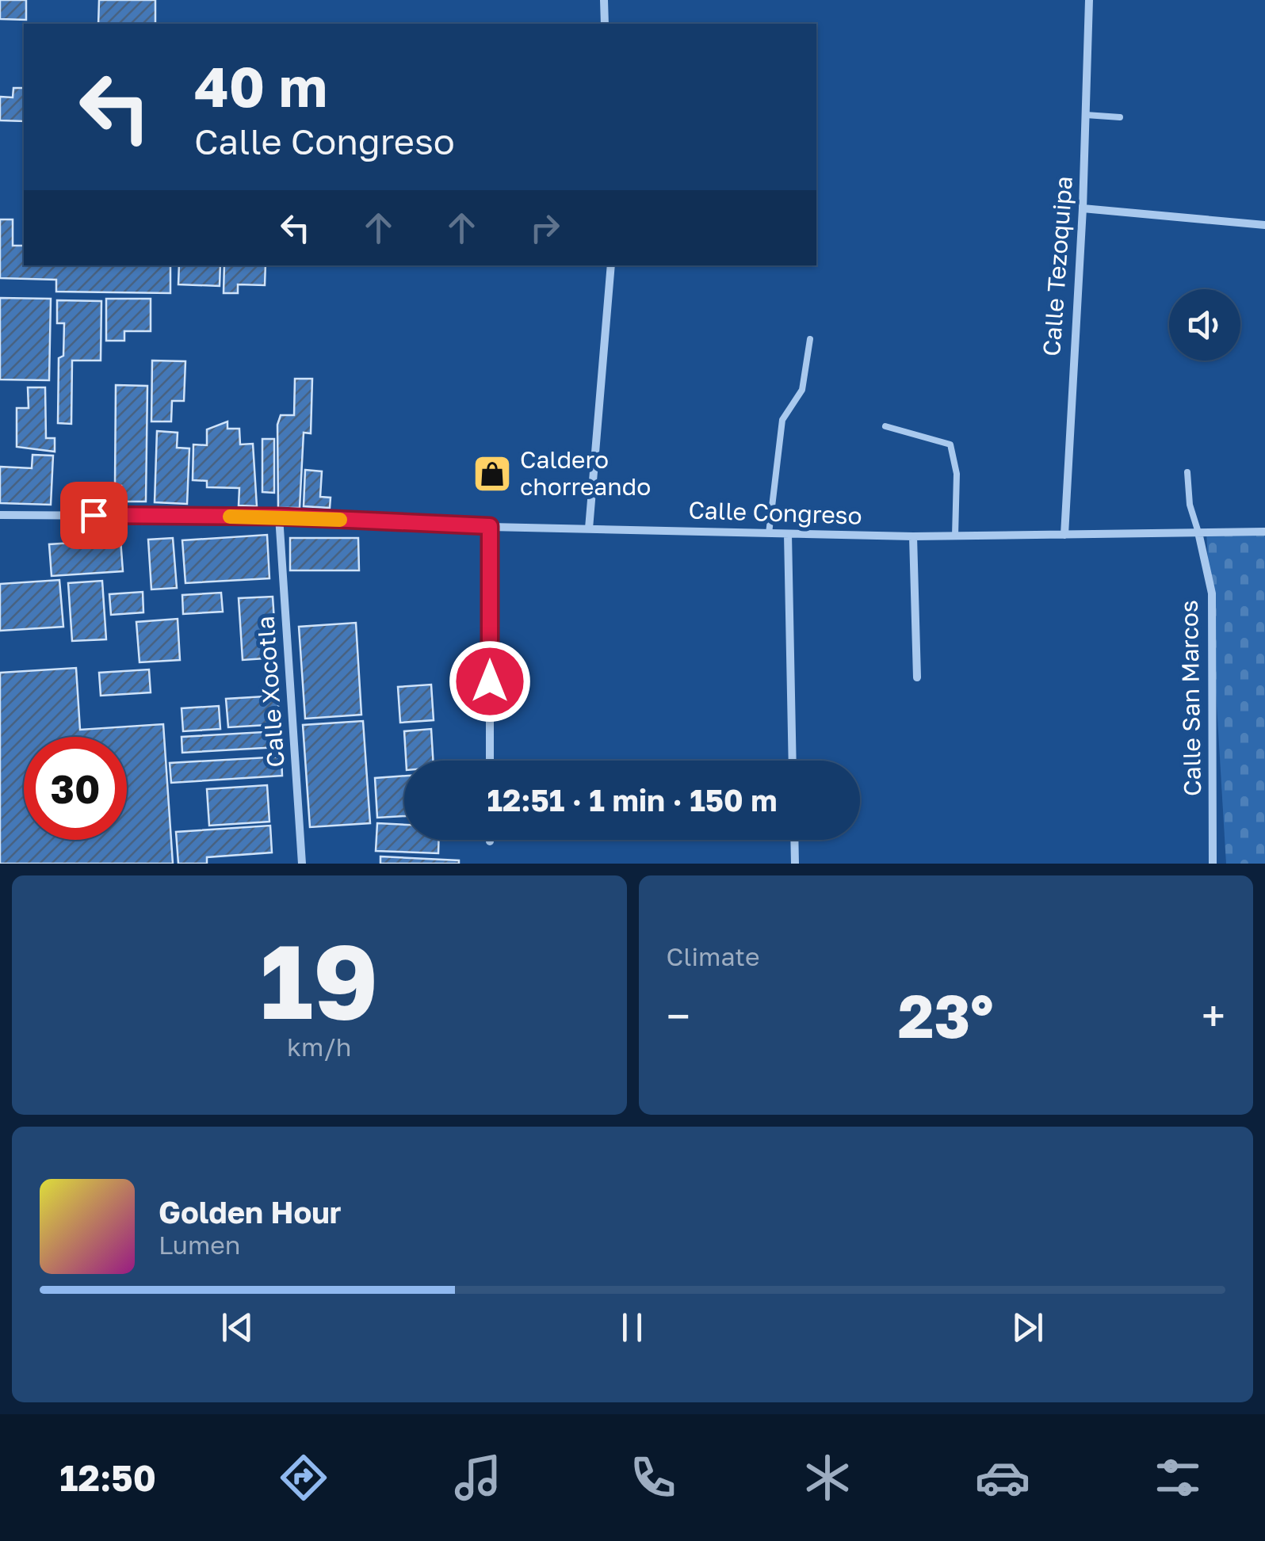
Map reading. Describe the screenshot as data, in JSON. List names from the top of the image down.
{
  "streets": {
    "street": [
      "Calle Tezoquipa",
      "Calle Congreso",
      "Calle Xocotla",
      "Calle San Marcos"
    ]
  },
  "crossings": [
    ["Calle Tezoquipa", "Calle Congreso"],
    ["Calle Congreso", "Calle Xocotla"],
    ["Calle Congreso", "Calle San Marcos"]
  ],
  "places": {
    "shop": ["Caldero chorreando"]
  },
  "page": {
    "turn": ["40 m", "Calle Congreso"],
    "limit": "30",
    "trip": "12:51 · 1 min · 150 m",
    "tile": [
      ["19", "km/h"],
      "Climate"
    ],
    "heat": ["−", "23°", "+"],
    "song": ["Golden Hour", "Lumen"],
    "tabs": "12:50"
  }
}
